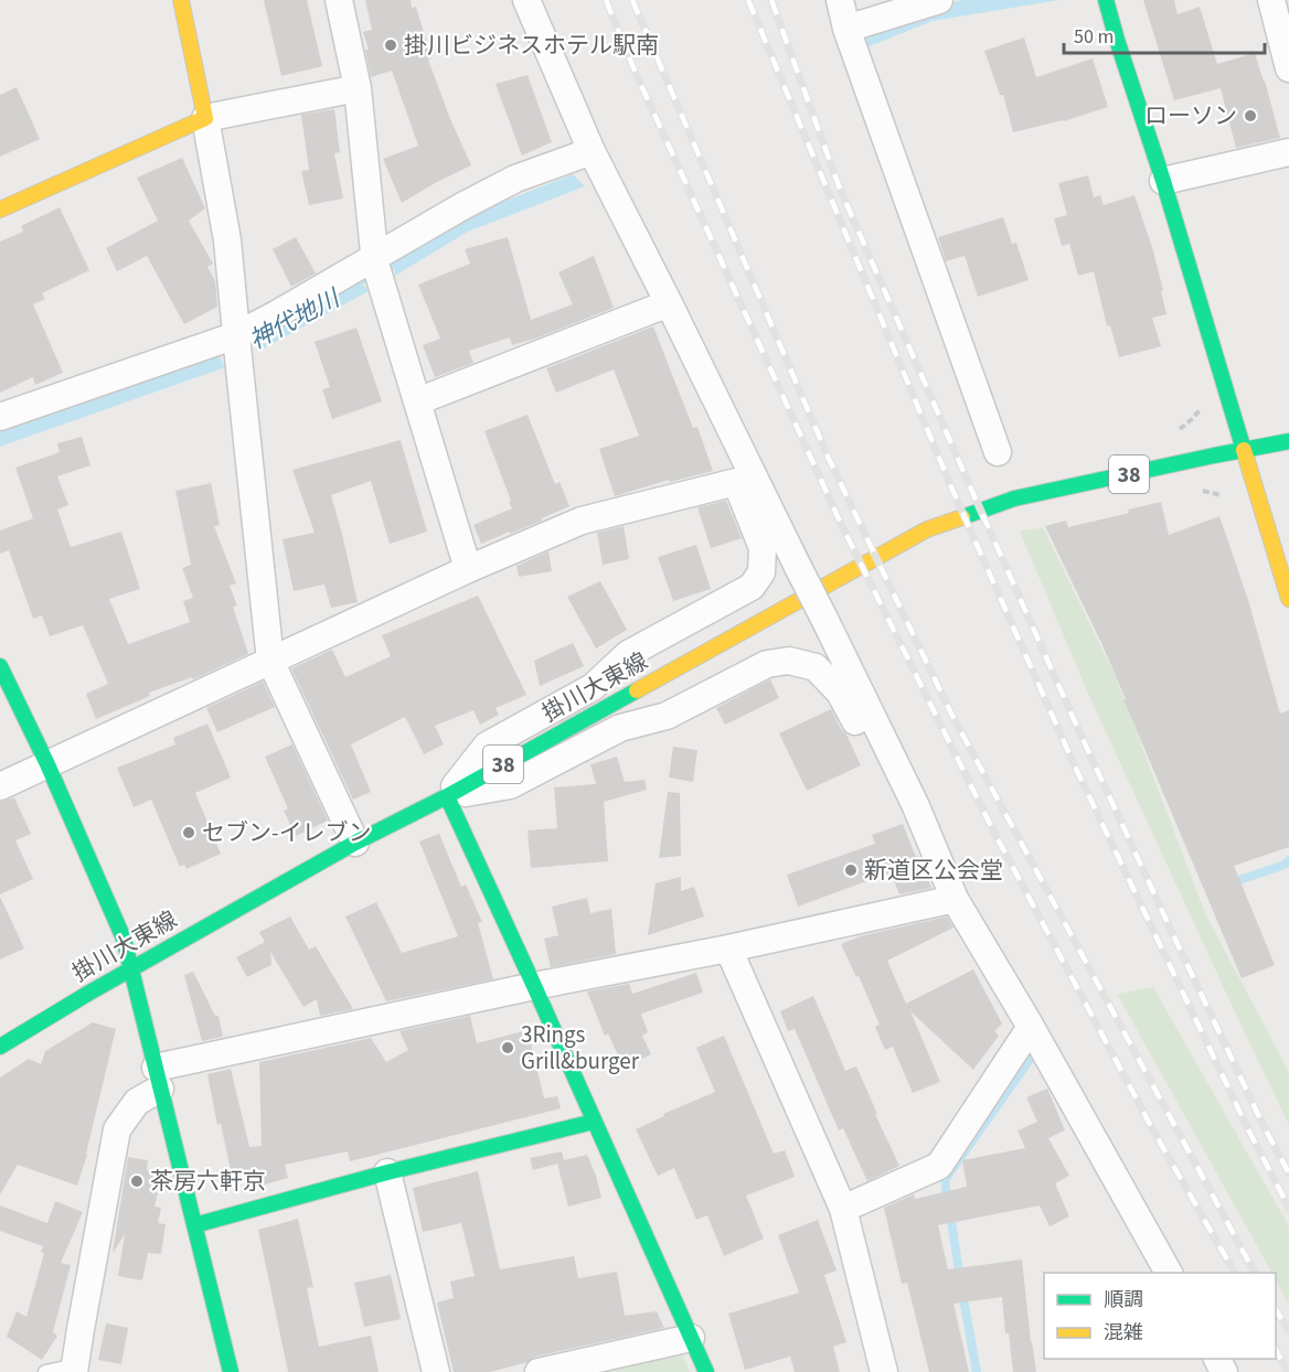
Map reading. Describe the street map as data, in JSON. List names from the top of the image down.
{
  "streets": {
    "street": ["38", "掛川大東線"]
  },
  "water": ["神代地川"],
  "places": [
    "掛川ビジネスホテル駅南",
    "ローソン",
    "セブン-イレブン",
    "新道区公会堂",
    "3Rings Grill&burger",
    "茶房六軒京"
  ],
  "legend": ["順調", "混雑"],
  "scale_bar": "50 m"
}
